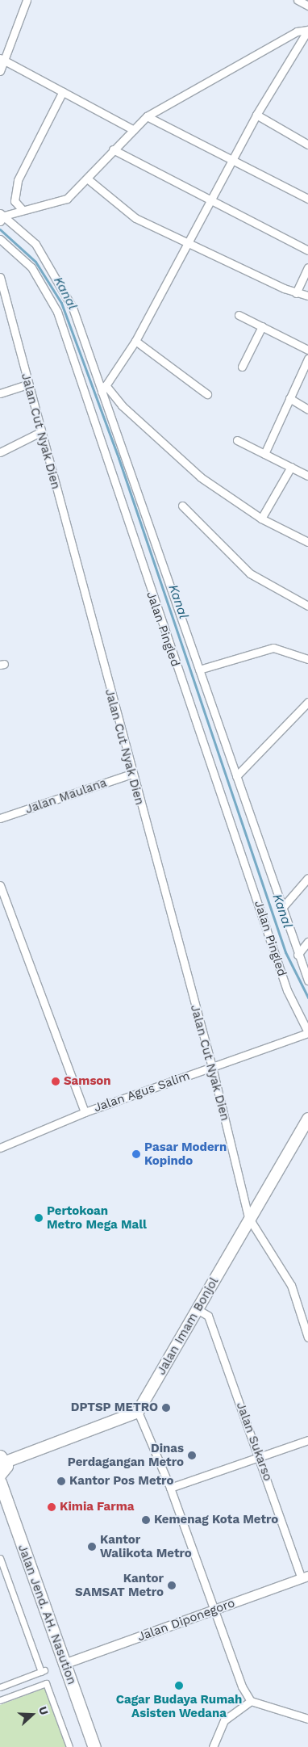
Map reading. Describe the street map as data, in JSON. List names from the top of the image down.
{
  "streets": {
    "highway": ["Jalan Jend. AH. Nasution"],
    "main road": ["Jalan Imam Bonjol"],
    "street": [
      "Jalan Cut Nyak Dien",
      "Jalan Pingled",
      "Jalan Maulana",
      "Jalan Agus Salim",
      "Jalan Sukarso",
      "Jalan Diponegoro"
    ]
  },
  "crossings": [
    ["Jalan Cut Nyak Dien", "Jalan Maulana"],
    ["Jalan Cut Nyak Dien", "Jalan Agus Salim"],
    ["Jalan Cut Nyak Dien", "Jalan Imam Bonjol"],
    ["Jalan Pingled", "Jalan Agus Salim"],
    ["Jalan Imam Bonjol", "Jalan Sukarso"],
    ["Jalan Sukarso", "Jalan Diponegoro"],
    ["Jalan Jend. AH. Nasution", "Jalan Diponegoro"]
  ],
  "water": ["Kanal"],
  "places": [
    "Samson",
    "Pasar Modern Kopindo",
    "Pertokoan Metro Mega Mall",
    "DPTSP METRO",
    "Dinas Perdagangan Metro",
    "Kantor Pos Metro",
    "Kimia Farma",
    "Kemenag Kota Metro",
    "Kantor Walikota Metro",
    "Kantor SAMSAT Metro",
    "Cagar Budaya Rumah Asisten Wedana"
  ],
  "north": "right"
}
